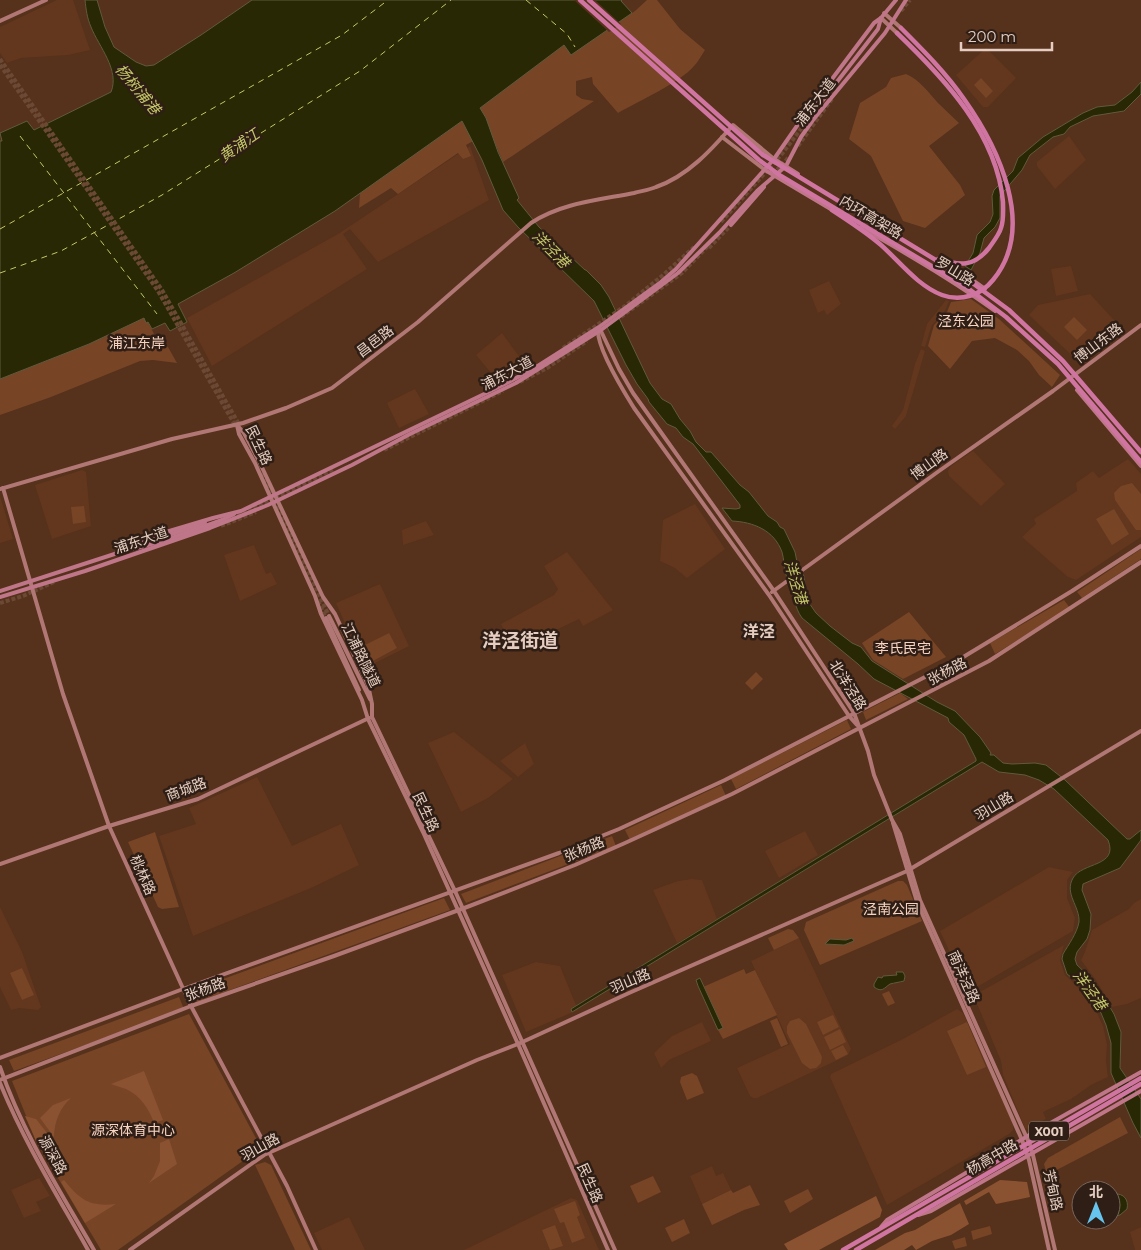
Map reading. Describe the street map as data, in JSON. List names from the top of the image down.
{
  "streets": {
    "highway": ["内环高架路", "X001", "杨高中路"],
    "main road": [
      "浦东大道",
      "罗山路",
      "昌邑路",
      "博山东路",
      "民生路",
      "博山路",
      "江浦路隧道",
      "张杨路",
      "北洋泾路",
      "商城路",
      "羽山路",
      "桃林路",
      "南洋泾路",
      "源深路",
      "芳甸路"
    ]
  },
  "crossings": [
    ["浦东大道", "内环高架路"],
    ["浦东大道", "罗山路"],
    ["浦东大道", "民生路"],
    ["浦东大道", "北洋泾路"],
    ["浦东大道", "桃林路"],
    ["内环高架路", "罗山路"],
    ["罗山路", "昌邑路"],
    ["罗山路", "博山东路"],
    ["罗山路", "博山路"],
    ["昌邑路", "民生路"],
    ["昌邑路", "桃林路"],
    ["博山东路", "博山路"],
    ["民生路", "江浦路隧道"],
    ["民生路", "张杨路"],
    ["民生路", "商城路"],
    ["民生路", "羽山路"],
    ["博山路", "北洋泾路"],
    ["张杨路", "北洋泾路"],
    ["张杨路", "桃林路"],
    ["张杨路", "南洋泾路"],
    ["张杨路", "源深路"],
    ["北洋泾路", "南洋泾路"],
    ["商城路", "桃林路"],
    ["羽山路", "桃林路"],
    ["羽山路", "南洋泾路"],
    ["南洋泾路", "杨高中路"],
    ["南洋泾路", "芳甸路"],
    ["X001", "杨高中路"],
    ["X001", "芳甸路"],
    ["杨高中路", "芳甸路"]
  ],
  "districts": ["洋泾", "洋泾街道"],
  "water": ["杨树浦港", "黄浦江", "洋泾港"],
  "parks": [
    "泾东公园",
    "浦江东岸",
    "李氏民宅",
    "泾南公园",
    "源深体育中心"
  ],
  "scale_bar": "200 m",
  "north": "top"
}
